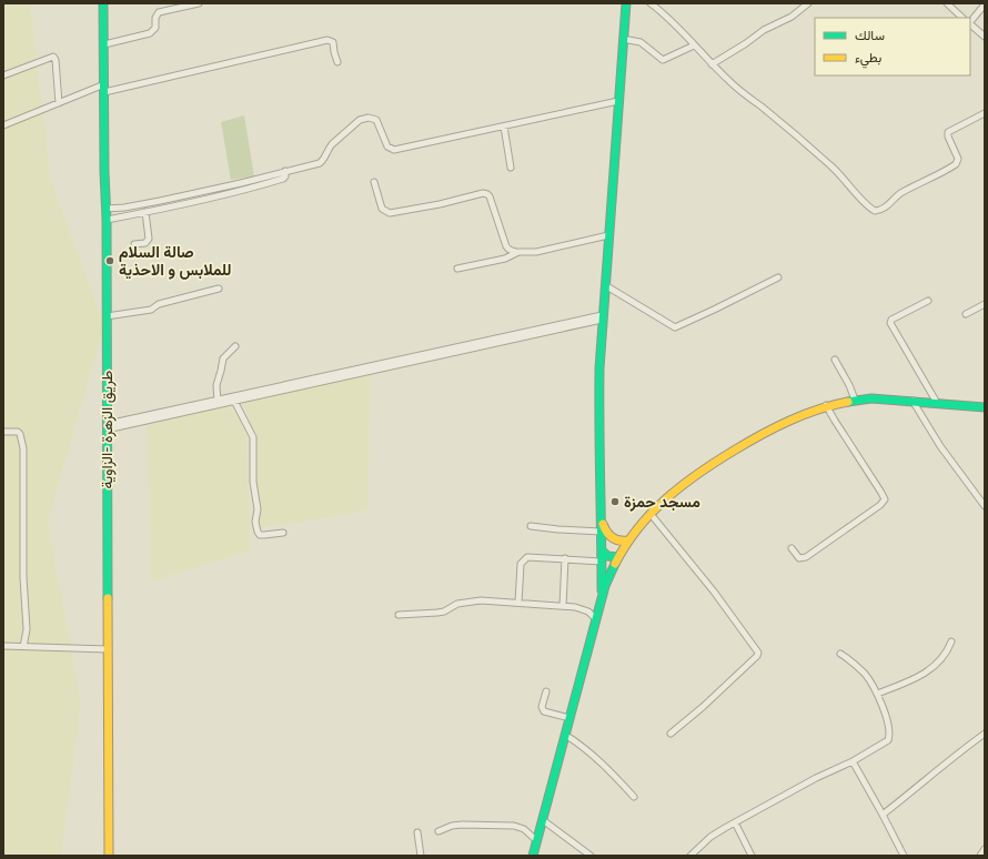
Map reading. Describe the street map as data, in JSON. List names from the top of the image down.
{
  "streets": {
    "main road": ["طريق الزهرة -الزاوية"]
  },
  "places": ["صالة السلام للملابس و الاحذية", "مسجد حمزة"],
  "legend": ["سالك", "بطيء"]
}
